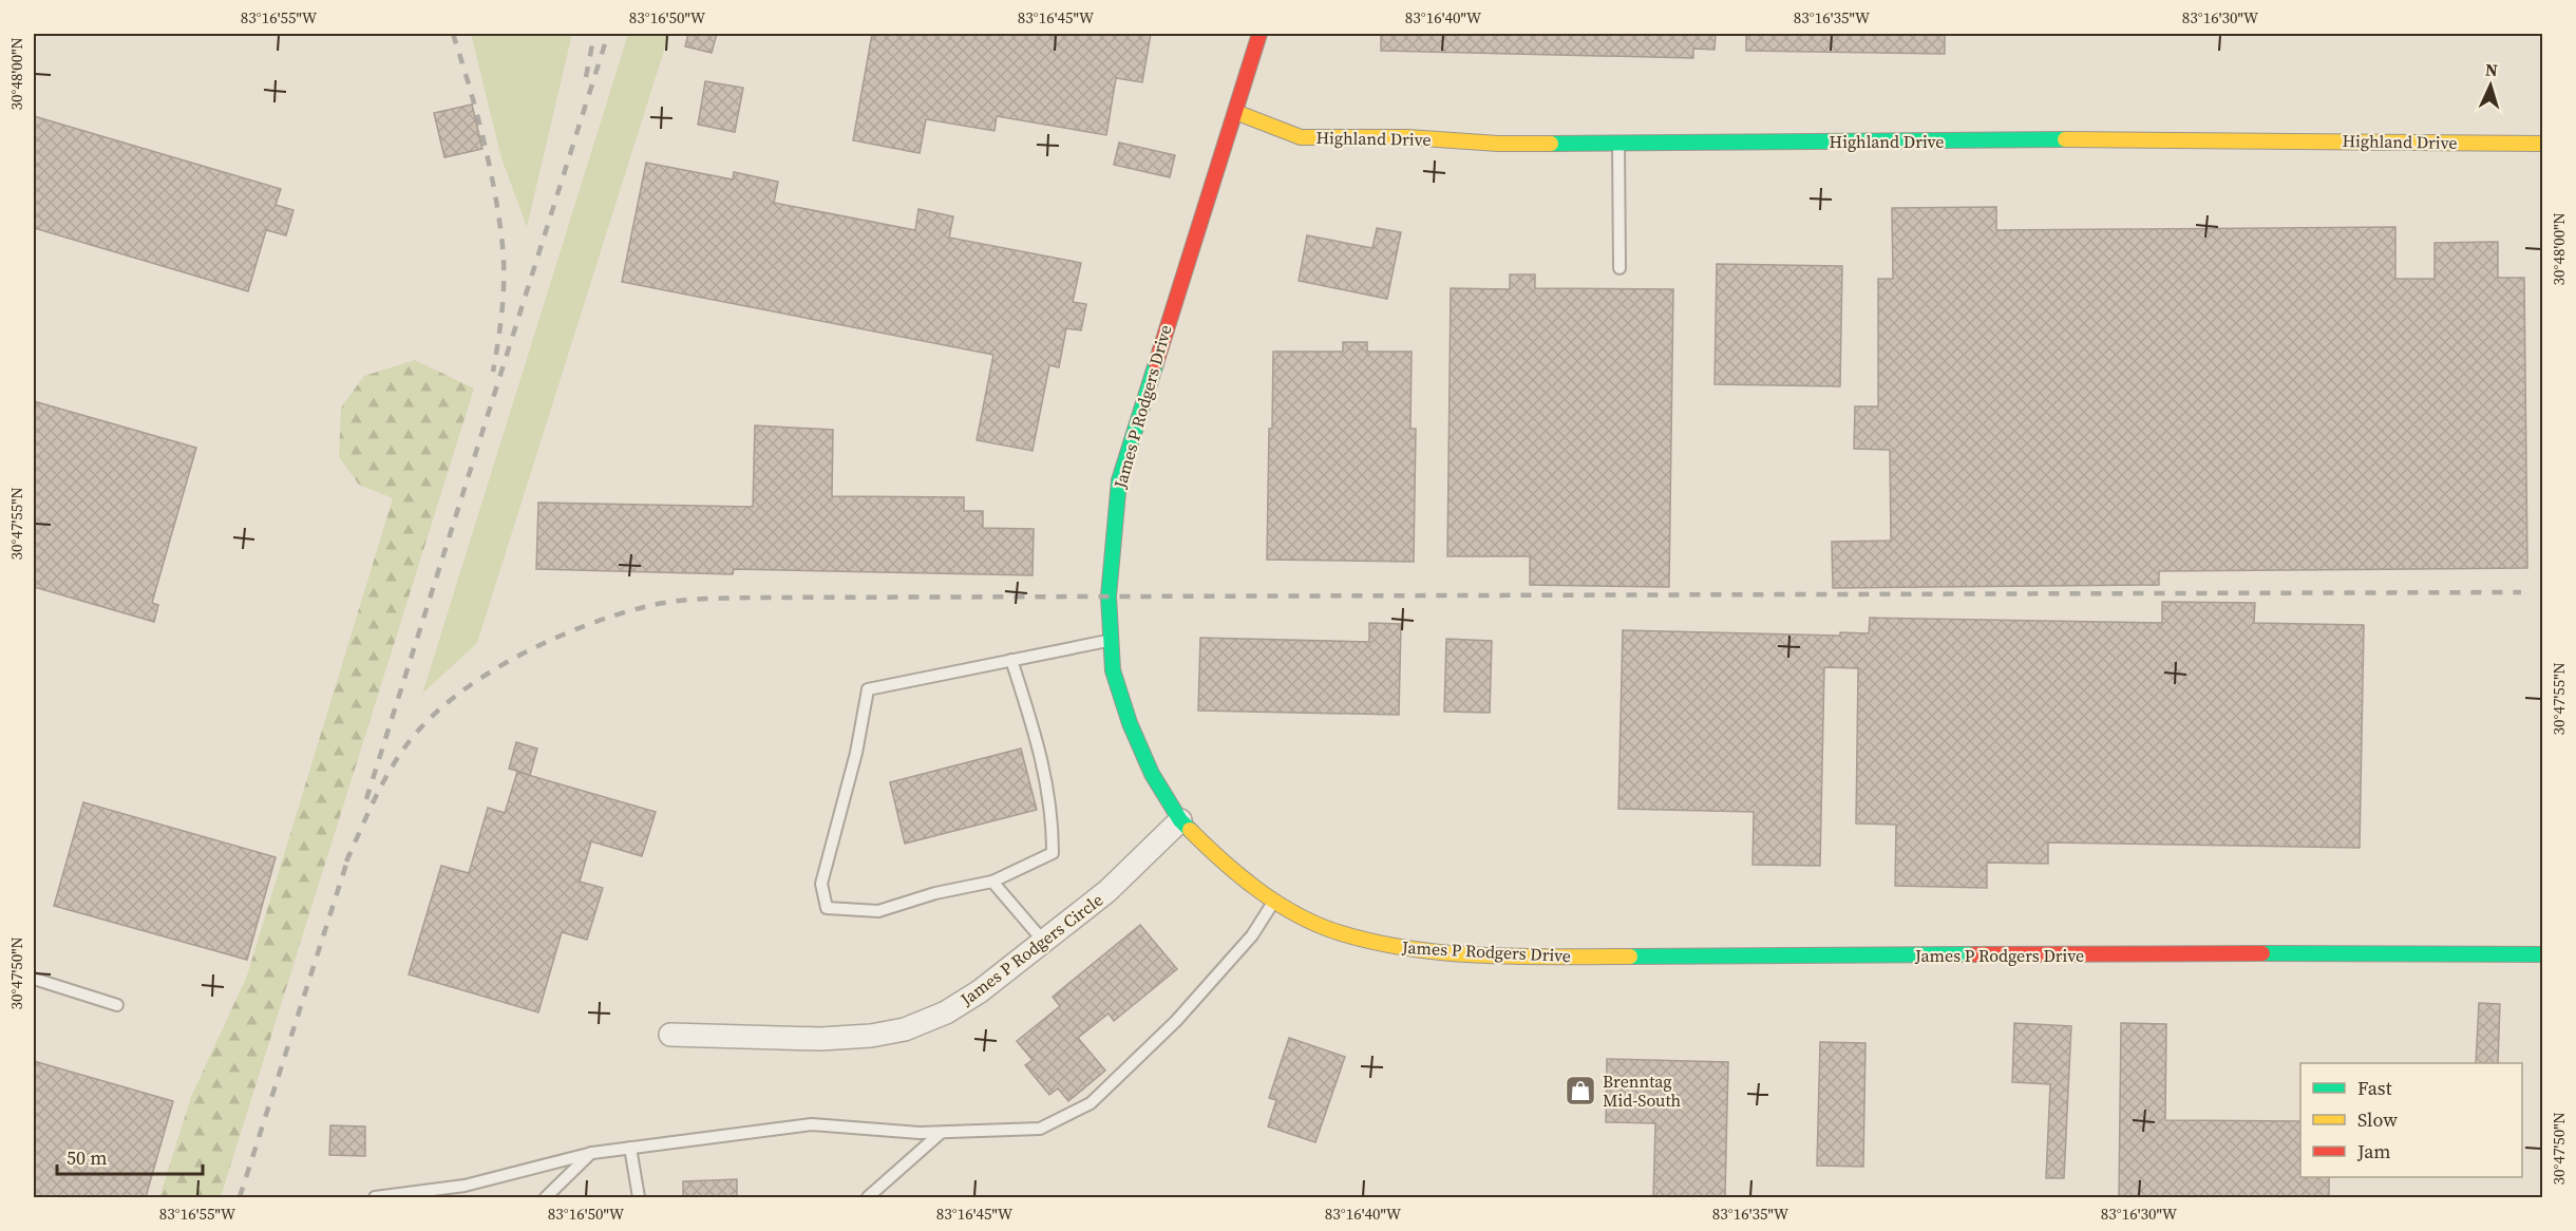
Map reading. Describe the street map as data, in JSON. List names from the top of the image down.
{
  "streets": {
    "street": ["Highland Drive", "James P Rodgers Drive", "James P Rodgers Circle"]
  },
  "crossings": [
    ["Highland Drive", "James P Rodgers Drive"],
    ["James P Rodgers Drive", "James P Rodgers Circle"]
  ],
  "places": {
    "shop": ["Brenntag Mid-South"]
  },
  "legend": ["Fast", "Slow", "Jam"],
  "scale_bar": "50 m",
  "north": "top",
  "coordinates": [
    "83°16'55\"W",
    "83°16'50\"W",
    "83°16'45\"W",
    "83°16'40\"W",
    "83°16'35\"W",
    "83°16'30\"W",
    "30°48'00\"N",
    "30°47'55\"N",
    "30°47'50\"N"
  ]
}
